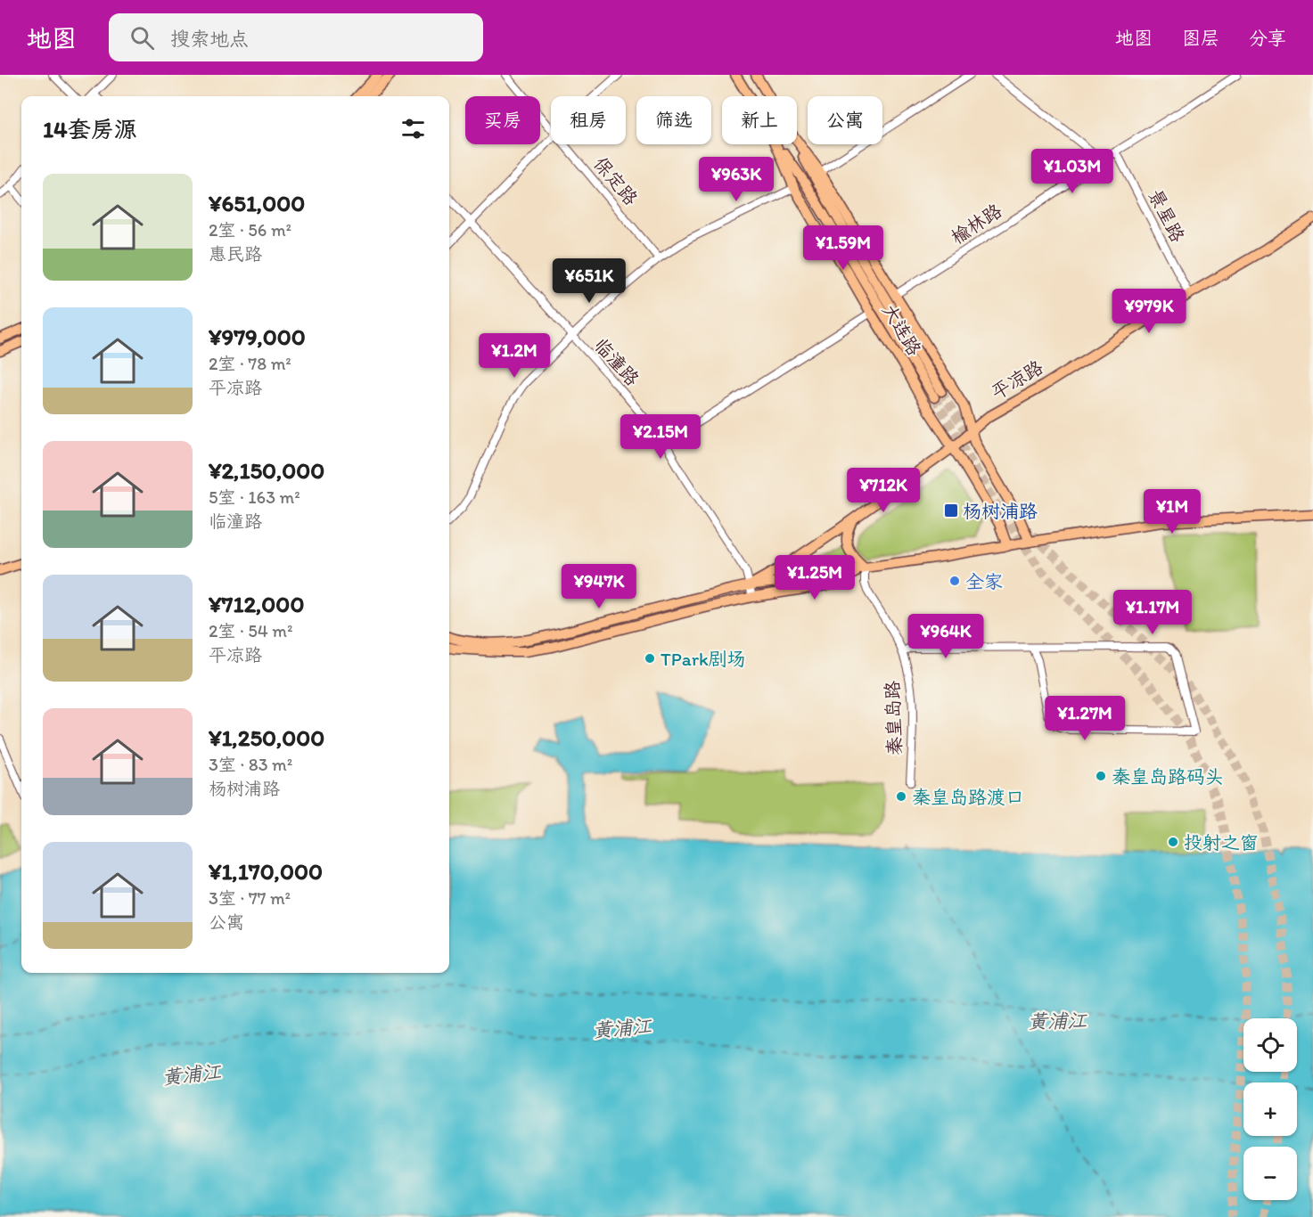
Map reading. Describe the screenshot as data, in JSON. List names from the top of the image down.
{
  "streets": {
    "main road": ["大连路", "平凉路"],
    "street": [
      "保定路",
      "景星路",
      "榆林路",
      "临潼路",
      "秦皇岛路"
    ]
  },
  "crossings": [
    ["景星路", "榆林路"],
    ["景星路", "平凉路"],
    ["榆林路", "大连路"],
    ["大连路", "平凉路"],
    ["临潼路", "平凉路"]
  ],
  "water": ["黄浦江"],
  "places": {
    "transit": ["杨树浦路"],
    "other": [
      "全家",
      "TPark剧场",
      "秦皇岛路码头",
      "秦皇岛路渡口",
      "投射之窗"
    ]
  },
  "page": {
    "header": "地图",
    "search": "搜索地点",
    "nav": ["地图", "图层", "分享"],
    "chip": [
      "买房",
      "租房",
      "筛选",
      "新上",
      "公寓"
    ],
    "heading": "14套房源",
    "price": [
      "¥1.03M",
      "¥963K",
      "¥1.59M",
      "¥651K",
      "¥979K",
      "¥1.2M",
      "¥2.15M",
      "¥712K",
      "¥1M",
      "¥1.25M",
      "¥947K",
      "¥1.17M",
      "¥964K",
      "¥1.27M"
    ],
    "list": [
      {
        "name": "¥651,000",
        "note": "2室 · 56 m² · 惠民路"
      },
      {
        "name": "¥979,000",
        "note": "2室 · 78 m² · 平凉路"
      },
      {
        "name": "¥2,150,000",
        "note": "5室 · 163 m² · 临潼路"
      },
      {
        "name": "¥712,000",
        "note": "2室 · 54 m² · 平凉路"
      },
      {
        "name": "¥1,250,000",
        "note": "3室 · 83 m² · 杨树浦路"
      },
      {
        "name": "¥1,170,000",
        "note": "3室 · 77 m² · 公寓"
      }
    ],
    "map_buttons": ["+", "−"]
  }
}
